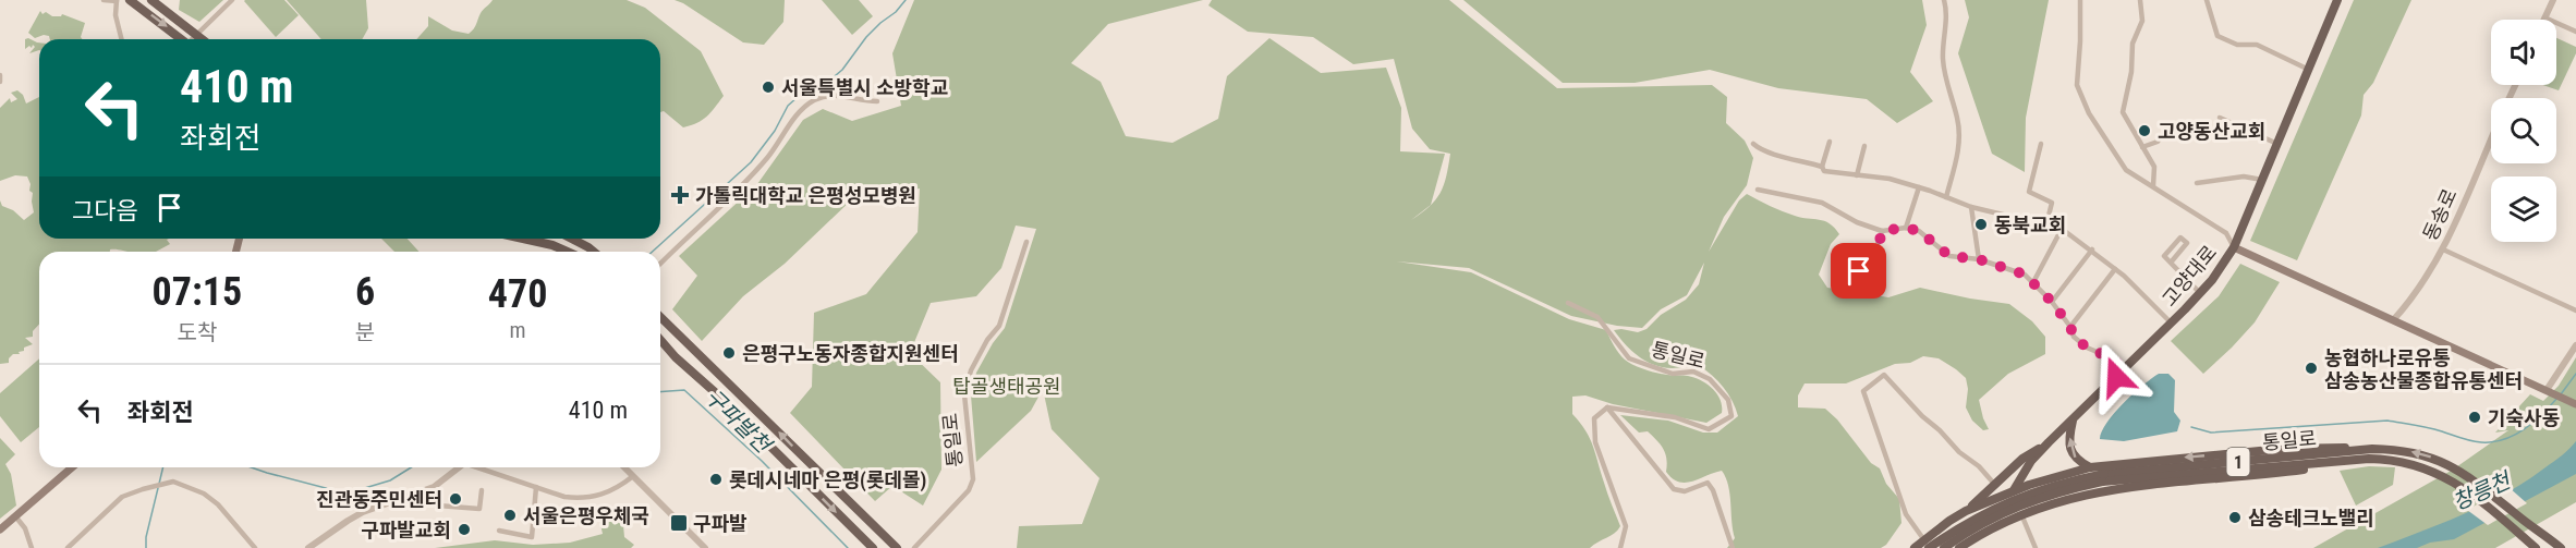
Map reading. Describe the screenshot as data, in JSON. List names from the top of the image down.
{
  "streets": {
    "main road": ["고양대로", "통일로", "1"],
    "street": ["동송로"]
  },
  "water": ["구파발천", "창릉천"],
  "parks": ["탑골생태공원"],
  "places": {
    "other": [
      "서울특별시 소방학교",
      "고양동산교회",
      "동북교회",
      "은평구노동자종합지원센터",
      "농협하나로유통 삼송농산물종합유통센터",
      "기숙사동",
      "롯데시네마 은평(롯데몰)",
      "진관동주민센터",
      "서울은평우체국",
      "삼송테크노밸리",
      "구파발교회"
    ],
    "health": ["가톨릭대학교 은평성모병원"],
    "transit": ["구파발"]
  },
  "page": {
    "turn": ["410 m", "좌회전"],
    "then": "그다음",
    "eta": [
      "07:15",
      "도착",
      "6",
      "분",
      "470",
      "m"
    ],
    "list": [
      {
        "name": "좌회전",
        "value": "410 m"
      }
    ]
  }
}
